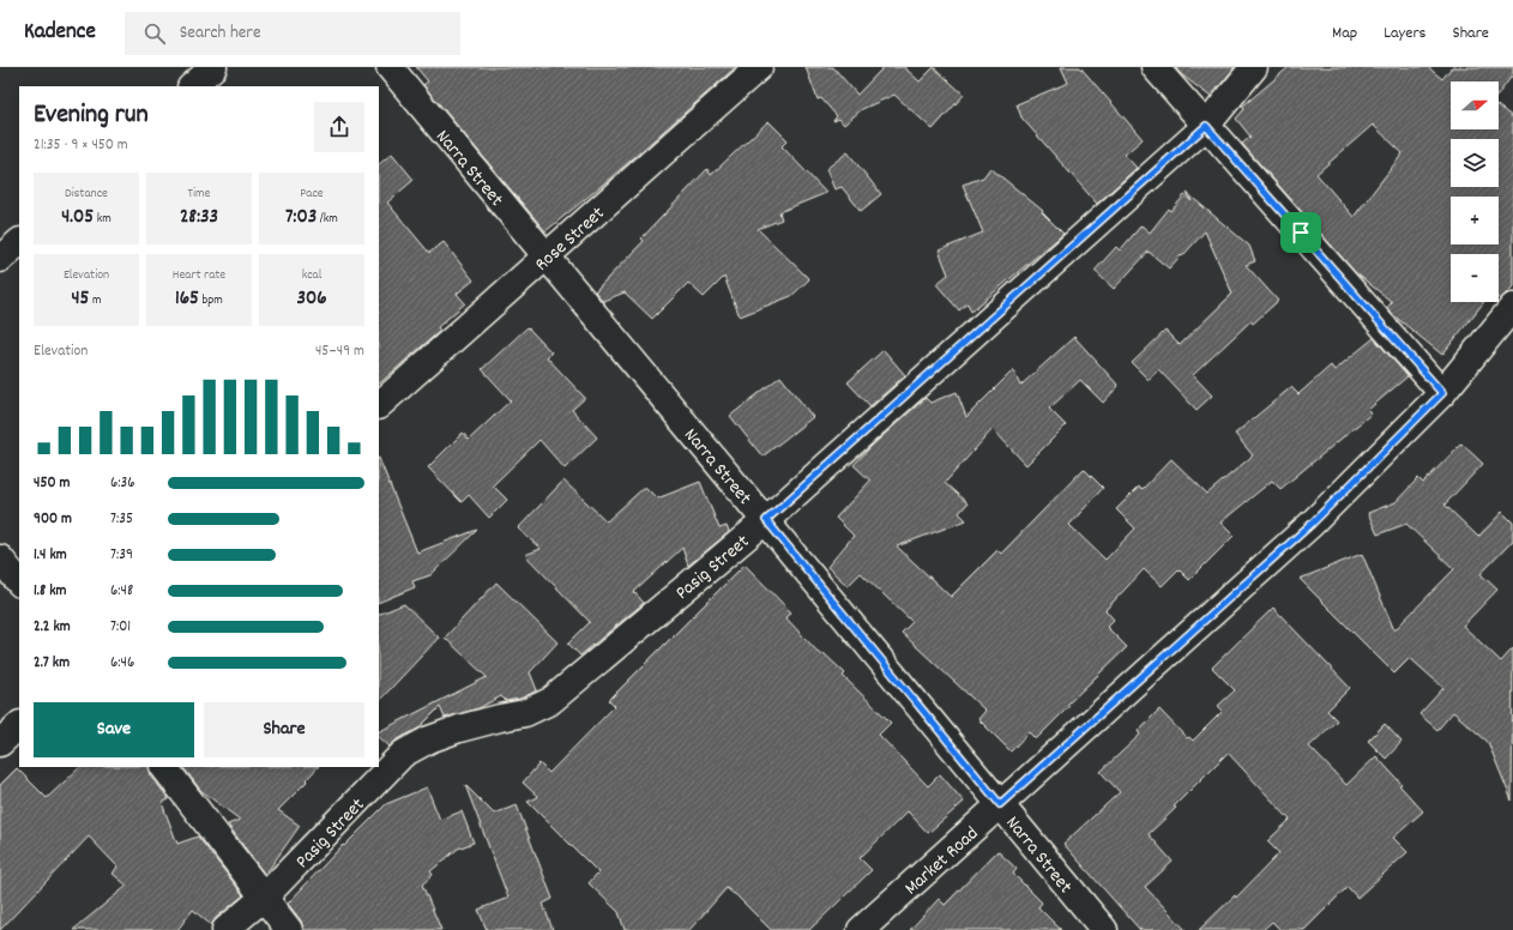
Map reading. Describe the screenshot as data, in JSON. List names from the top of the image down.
{
  "streets": {
    "street": [
      "Narra Street",
      "Rose Street",
      "Pasig Street",
      "Market Road"
    ]
  },
  "crossings": [
    ["Narra Street", "Rose Street"],
    ["Narra Street", "Pasig Street"],
    ["Narra Street", "Market Road"]
  ],
  "north": "right",
  "page": {
    "header": "Kadence",
    "search": "Search here",
    "nav": ["Map", "Layers", "Share"],
    "map_buttons": ["+", "−"],
    "heading": ["Evening run", "21:35 · 9 × 450 m"],
    "stats": [
      ["Distance", "4.05 km"],
      ["Time", "28:33"],
      ["Pace", "7:03 /km"],
      ["Elevation", "45 m"],
      ["Heart rate", "165 bpm"],
      ["kcal", "306"]
    ],
    "chart": ["Elevation", "45–49 m"],
    "list": [
      {
        "name": "450 m",
        "note": "6:36"
      },
      {
        "name": "900 m",
        "note": "7:35"
      },
      {
        "name": "1.4 km",
        "note": "7:39"
      },
      {
        "name": "1.8 km",
        "note": "6:48"
      },
      {
        "name": "2.2 km",
        "note": "7:01"
      },
      {
        "name": "2.7 km",
        "note": "6:46"
      }
    ],
    "buttons": ["Save", "Share"]
  }
}
